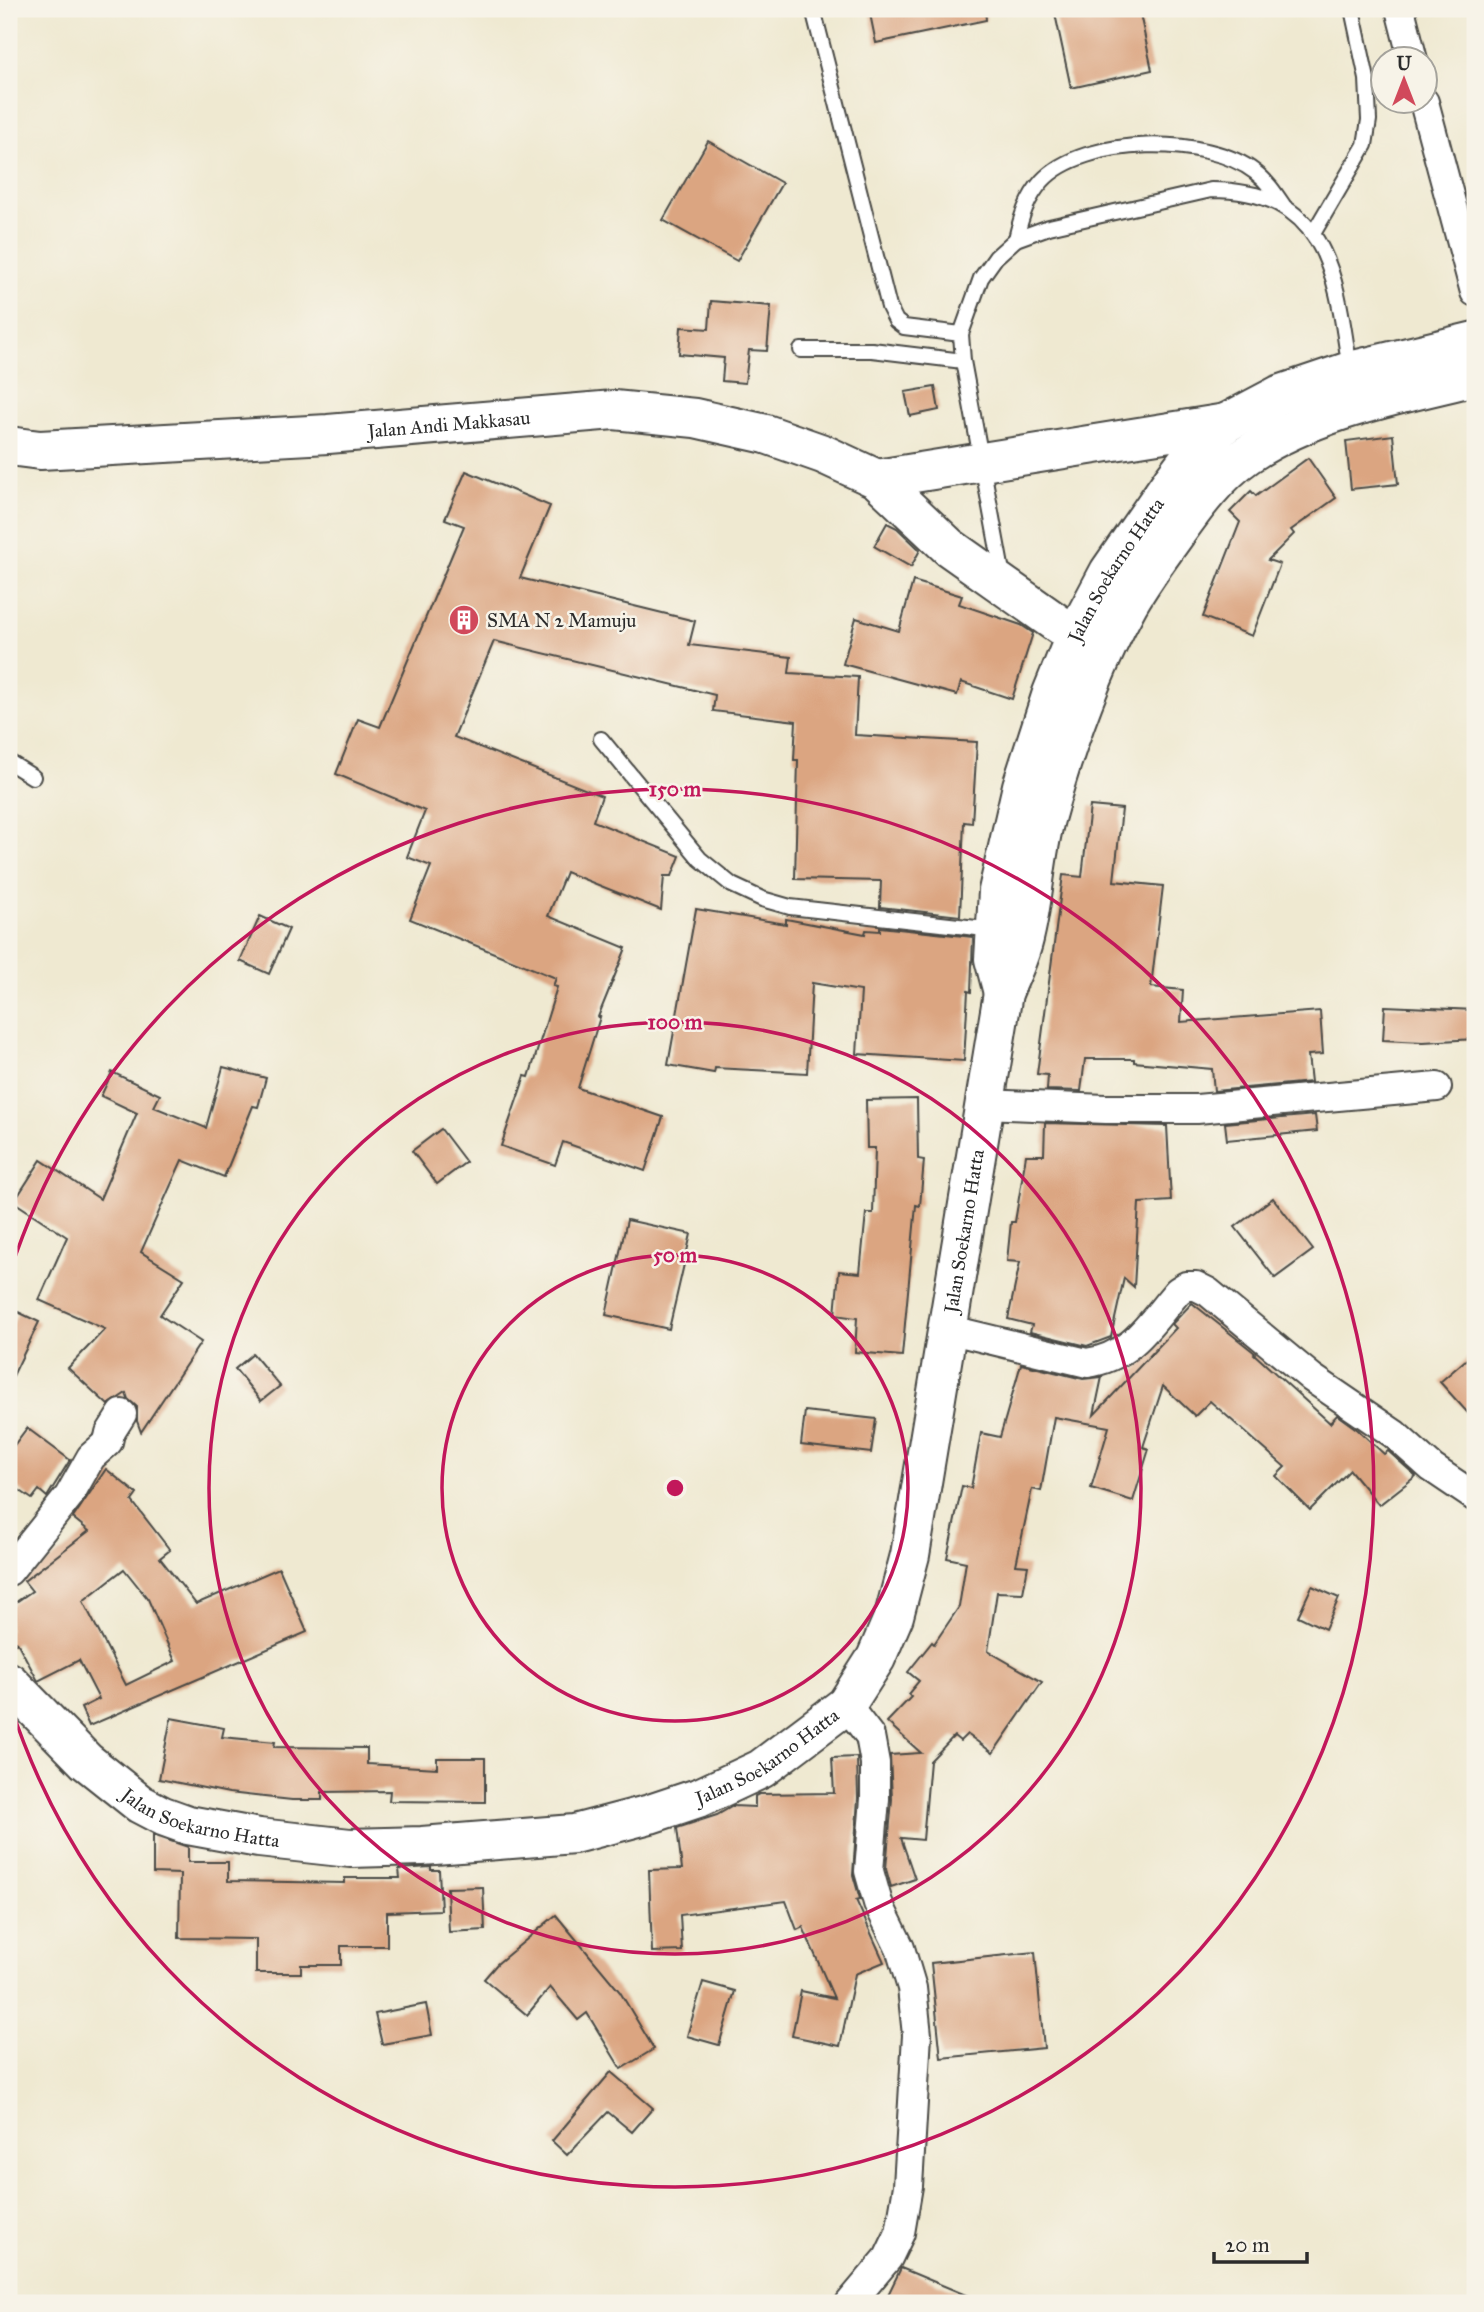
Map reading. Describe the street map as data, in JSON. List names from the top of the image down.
{
  "streets": {
    "street": ["Jalan Andi Makkasau", "Jalan Soekarno Hatta"]
  },
  "crossings": [
    ["Jalan Andi Makkasau", "Jalan Soekarno Hatta"]
  ],
  "places": {
    "building": ["SMA N 2 Mamuju"]
  },
  "scale_bar": "20 m",
  "north": "top",
  "rings": ["150 m", "100 m", "50 m"]
}
